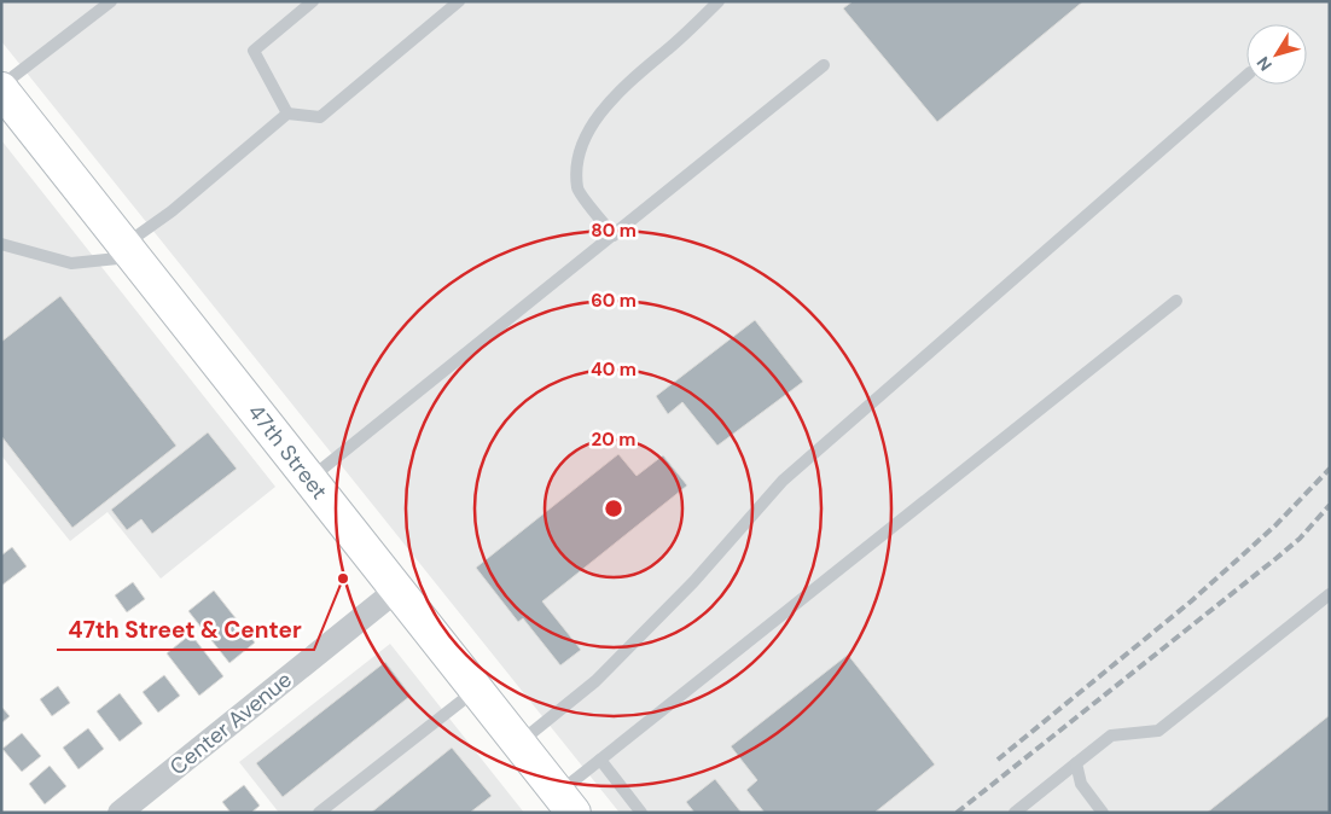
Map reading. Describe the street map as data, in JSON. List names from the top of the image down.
{
  "streets": {
    "main road": ["47th Street"],
    "street": ["Center Avenue"]
  },
  "crossings": [
    ["47th Street", "Center Avenue"]
  ],
  "places": ["47th Street & Center"],
  "north": "bottom left",
  "rings": [
    "80 m",
    "60 m",
    "40 m",
    "20 m"
  ]
}
